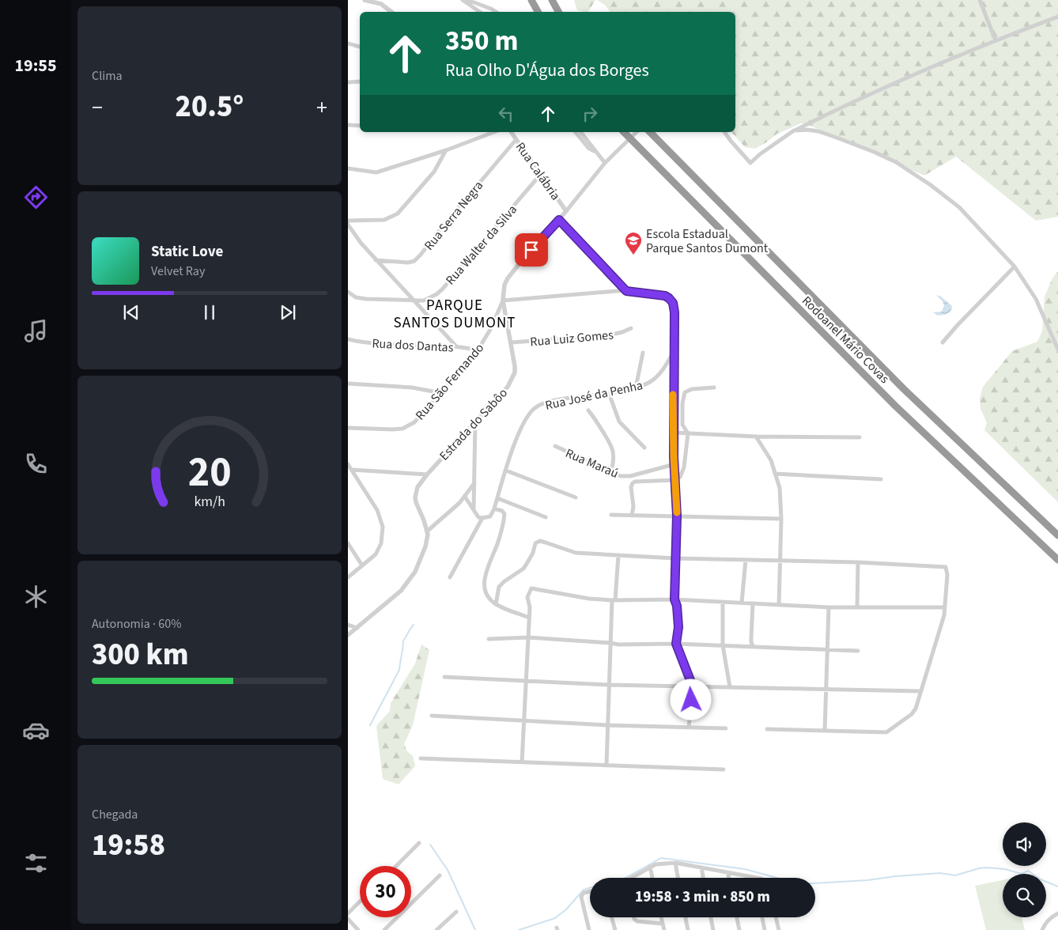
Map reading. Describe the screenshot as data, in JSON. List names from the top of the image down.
{
  "streets": {
    "highway": ["Rodoanel Mário Covas"],
    "street": [
      "Rua Calábria",
      "Rua Serra Negra",
      "Rua Walter da Silva",
      "Rua Luiz Gomes",
      "Rua dos Dantas",
      "Rua São Fernando",
      "Rua José da Penha",
      "Estrada do Sabôo",
      "Rua Maraú"
    ]
  },
  "crossings": [
    ["Rua Calábria", "Rua Serra Negra"],
    ["Rua Calábria", "Rua Walter da Silva"],
    ["Rua Calábria", "Estrada do Sabôo"],
    ["Rua Luiz Gomes", "Estrada do Sabôo"],
    ["Rua dos Dantas", "Rua São Fernando"],
    ["Rua São Fernando", "Estrada do Sabôo"]
  ],
  "districts": ["PARQUE SANTOS DUMONT"],
  "places": {
    "school or university": ["Escola Estadual Parque Santos Dumont"]
  },
  "page": {
    "tabs": "19:55",
    "tile": [
      "Clima",
      ["Autonomia · 60%", "300 km"],
      ["Chegada", "19:58"]
    ],
    "turn": ["350 m", "Rua Olho D'Água dos Borges"],
    "heat": ["−", "20.5°", "+"],
    "song": ["Static Love", "Velvet Ray"],
    "limit": "30",
    "trip": "19:58 · 3 min · 850 m",
    "gauge": ["20", "km/h"]
  }
}
